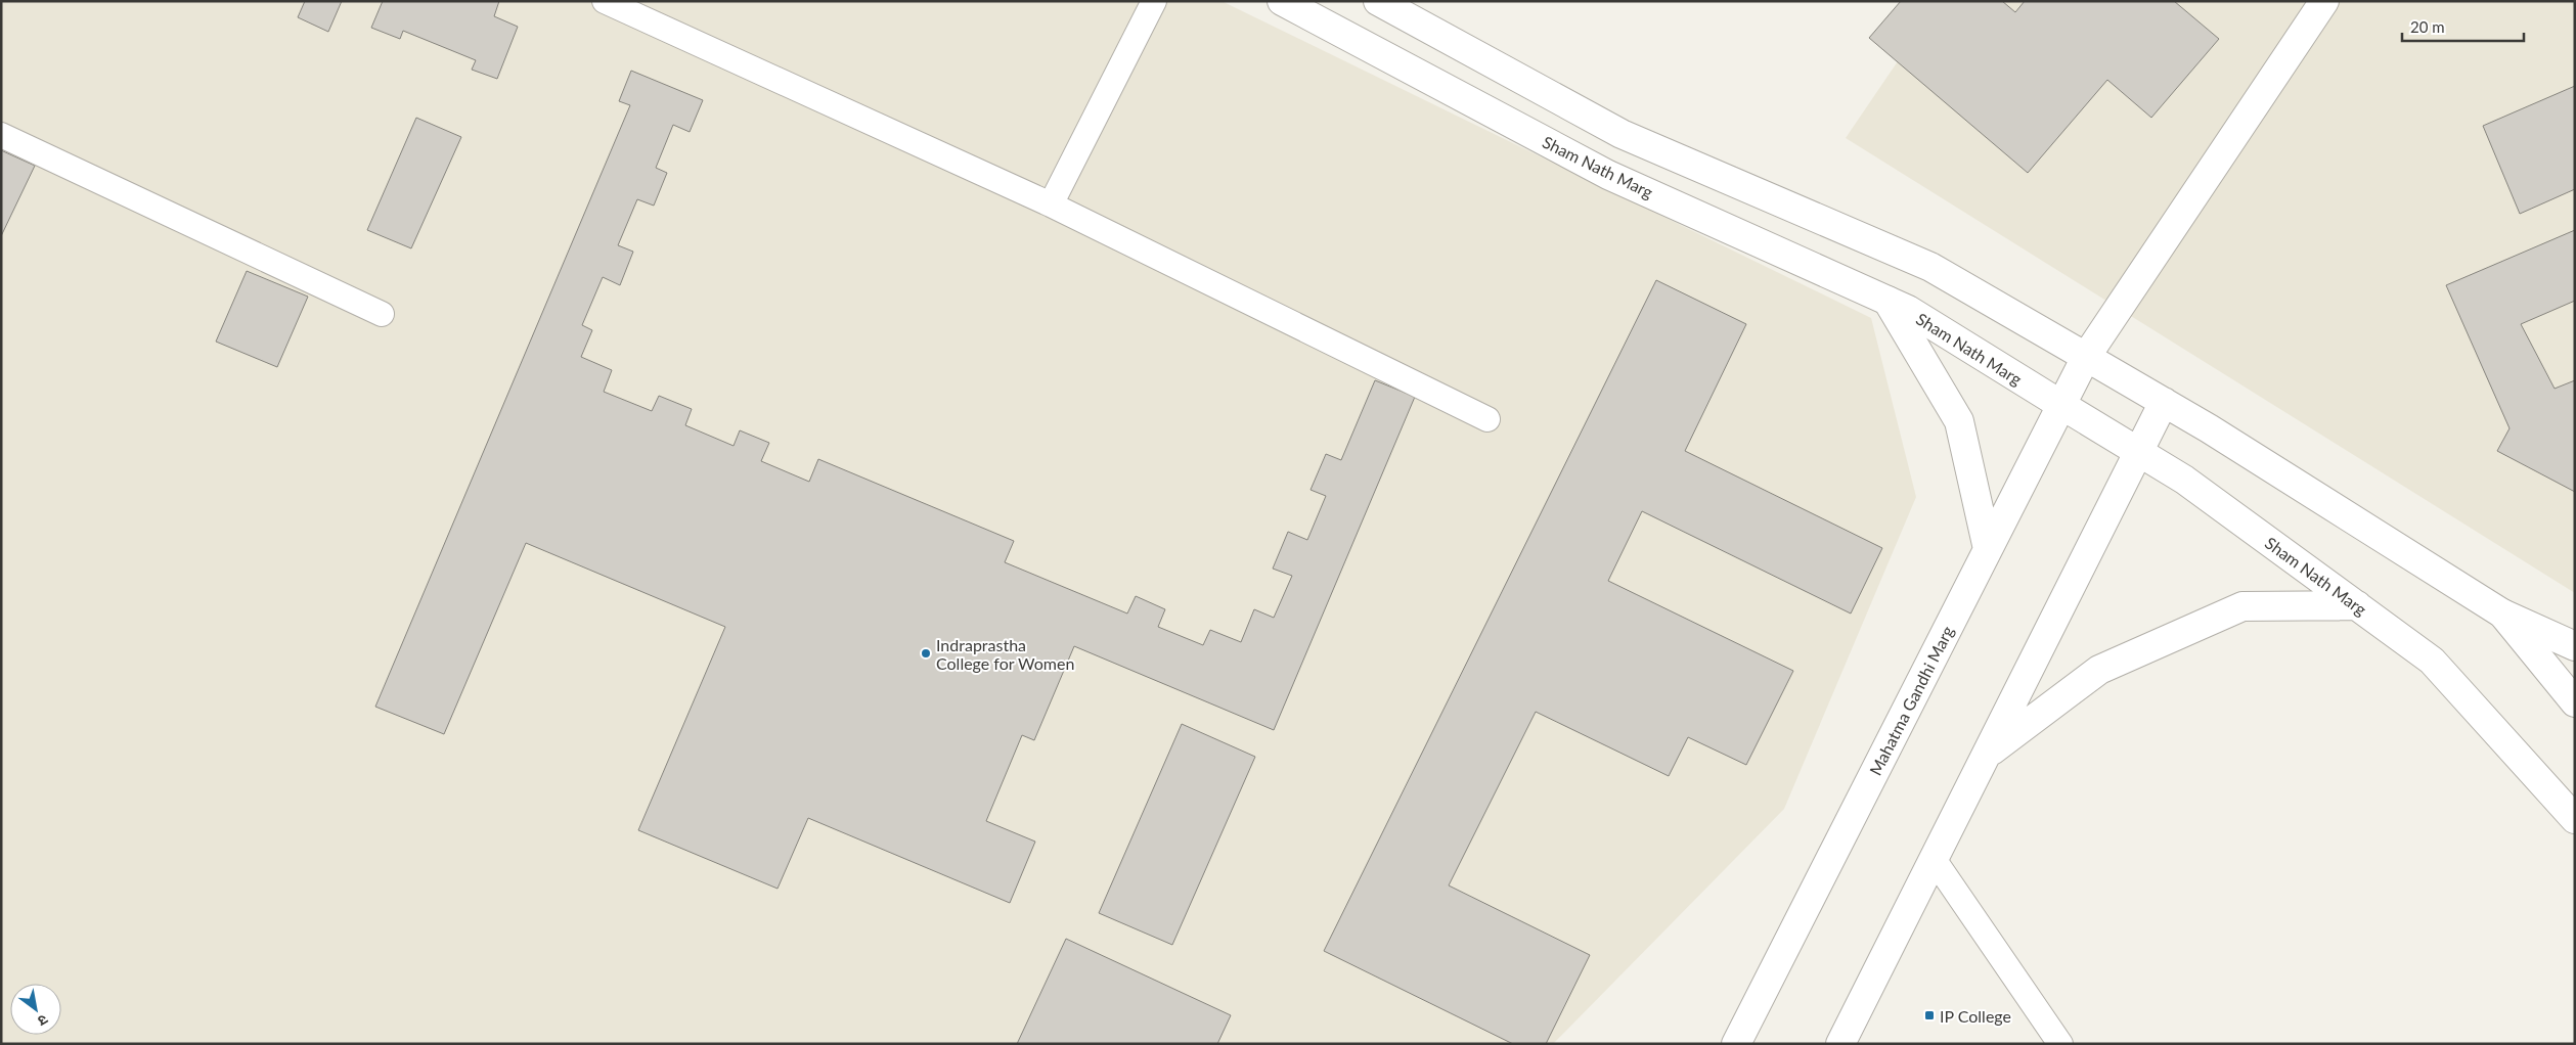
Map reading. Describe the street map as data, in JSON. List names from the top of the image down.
{
  "streets": {
    "main road": ["Sham Nath Marg", "Mahatma Gandhi Marg"]
  },
  "crossings": [
    ["Sham Nath Marg", "Mahatma Gandhi Marg"]
  ],
  "places": {
    "other": ["Indraprastha College for Women"],
    "transit": ["IP College"]
  },
  "scale_bar": "20 m",
  "north": "bottom right"
}
